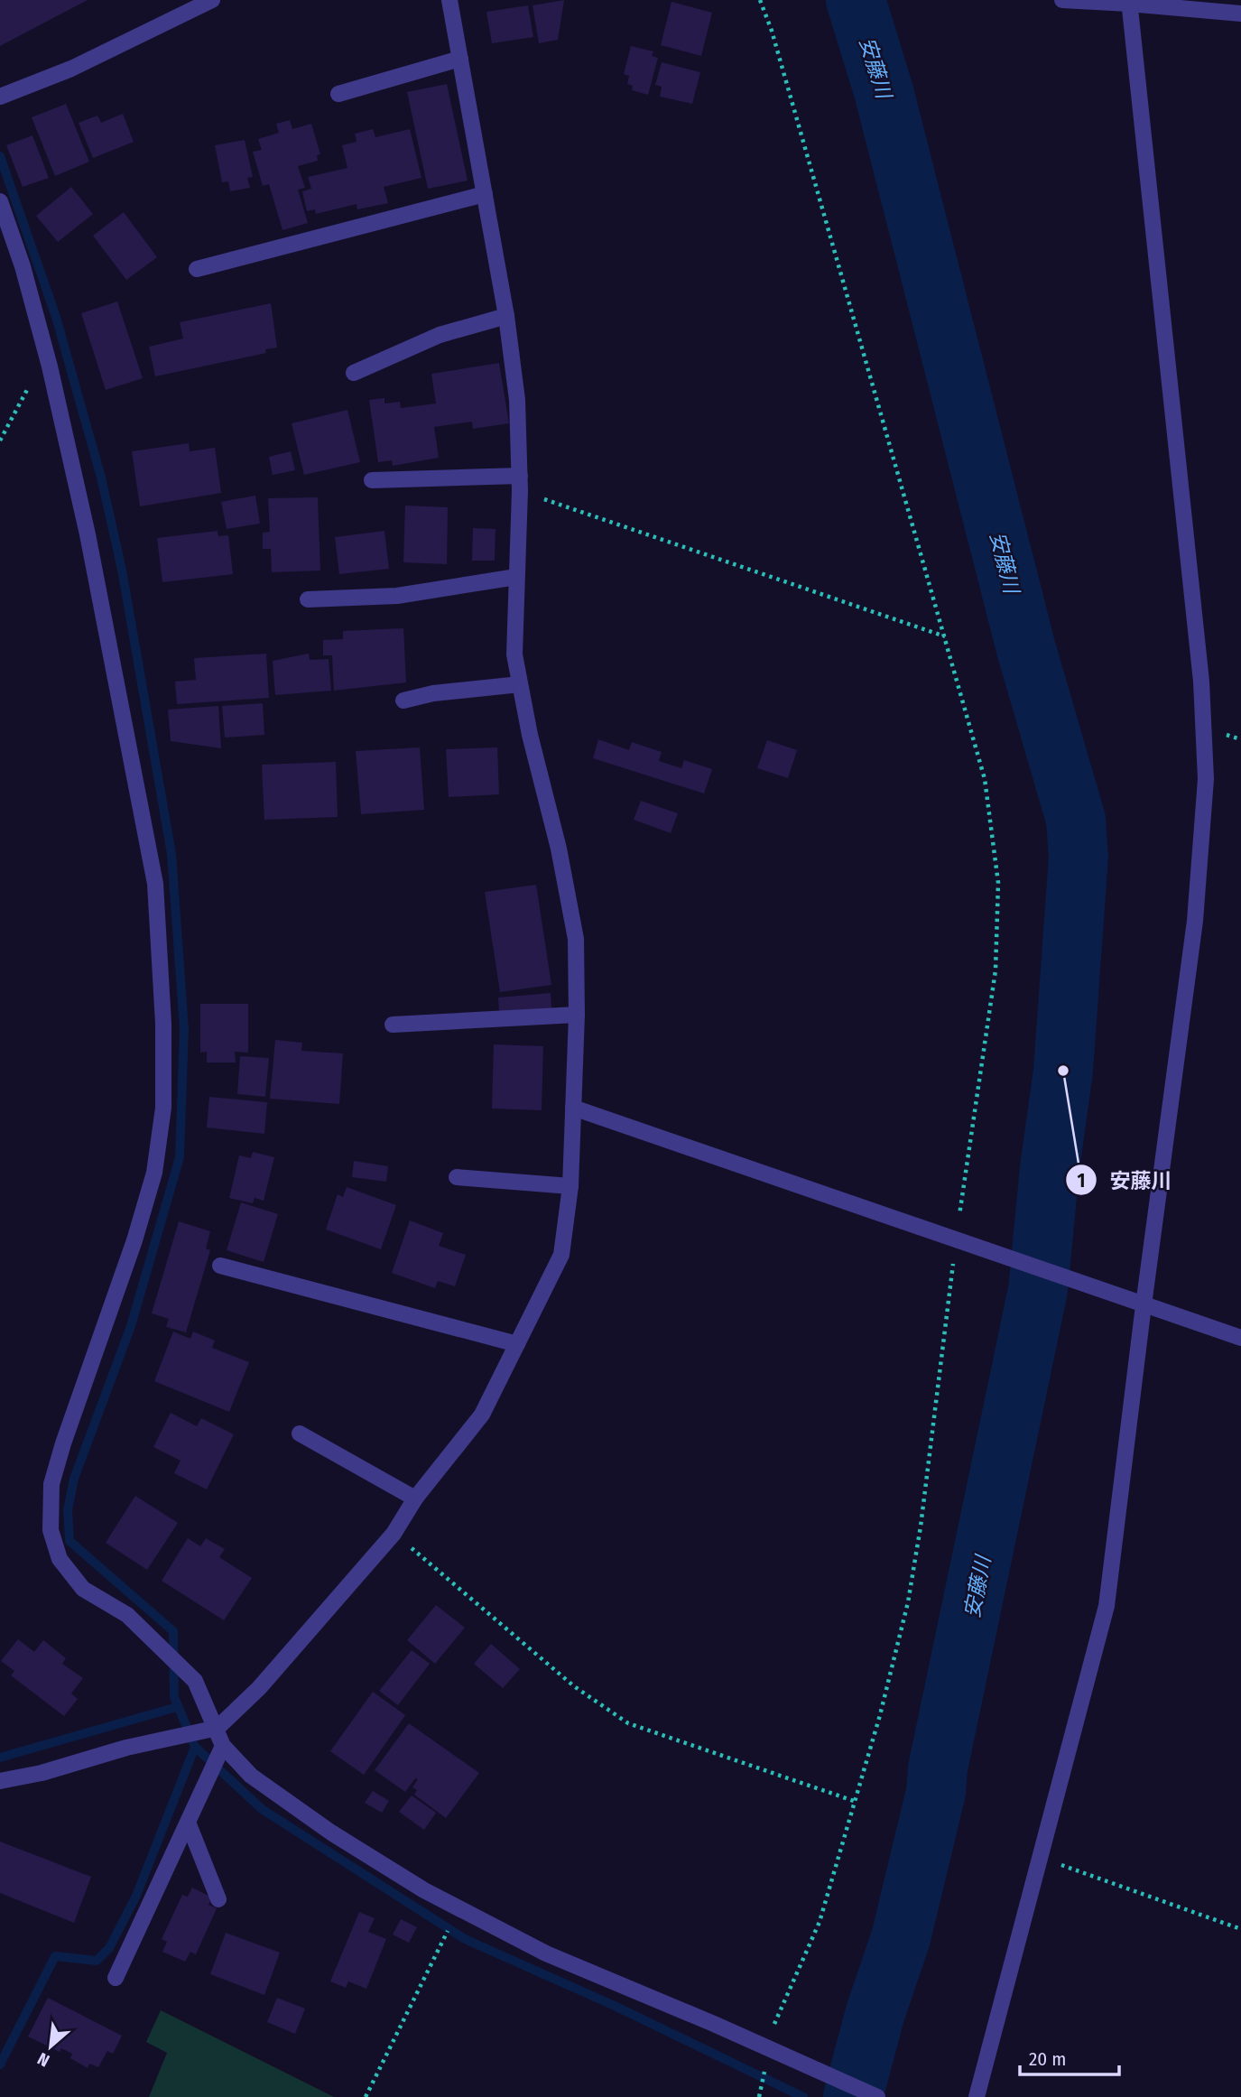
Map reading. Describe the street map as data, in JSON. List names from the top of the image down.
{
  "water": ["安藤川"],
  "places": ["安藤川"],
  "scale_bar": "20 m",
  "north": "bottom left"
}
